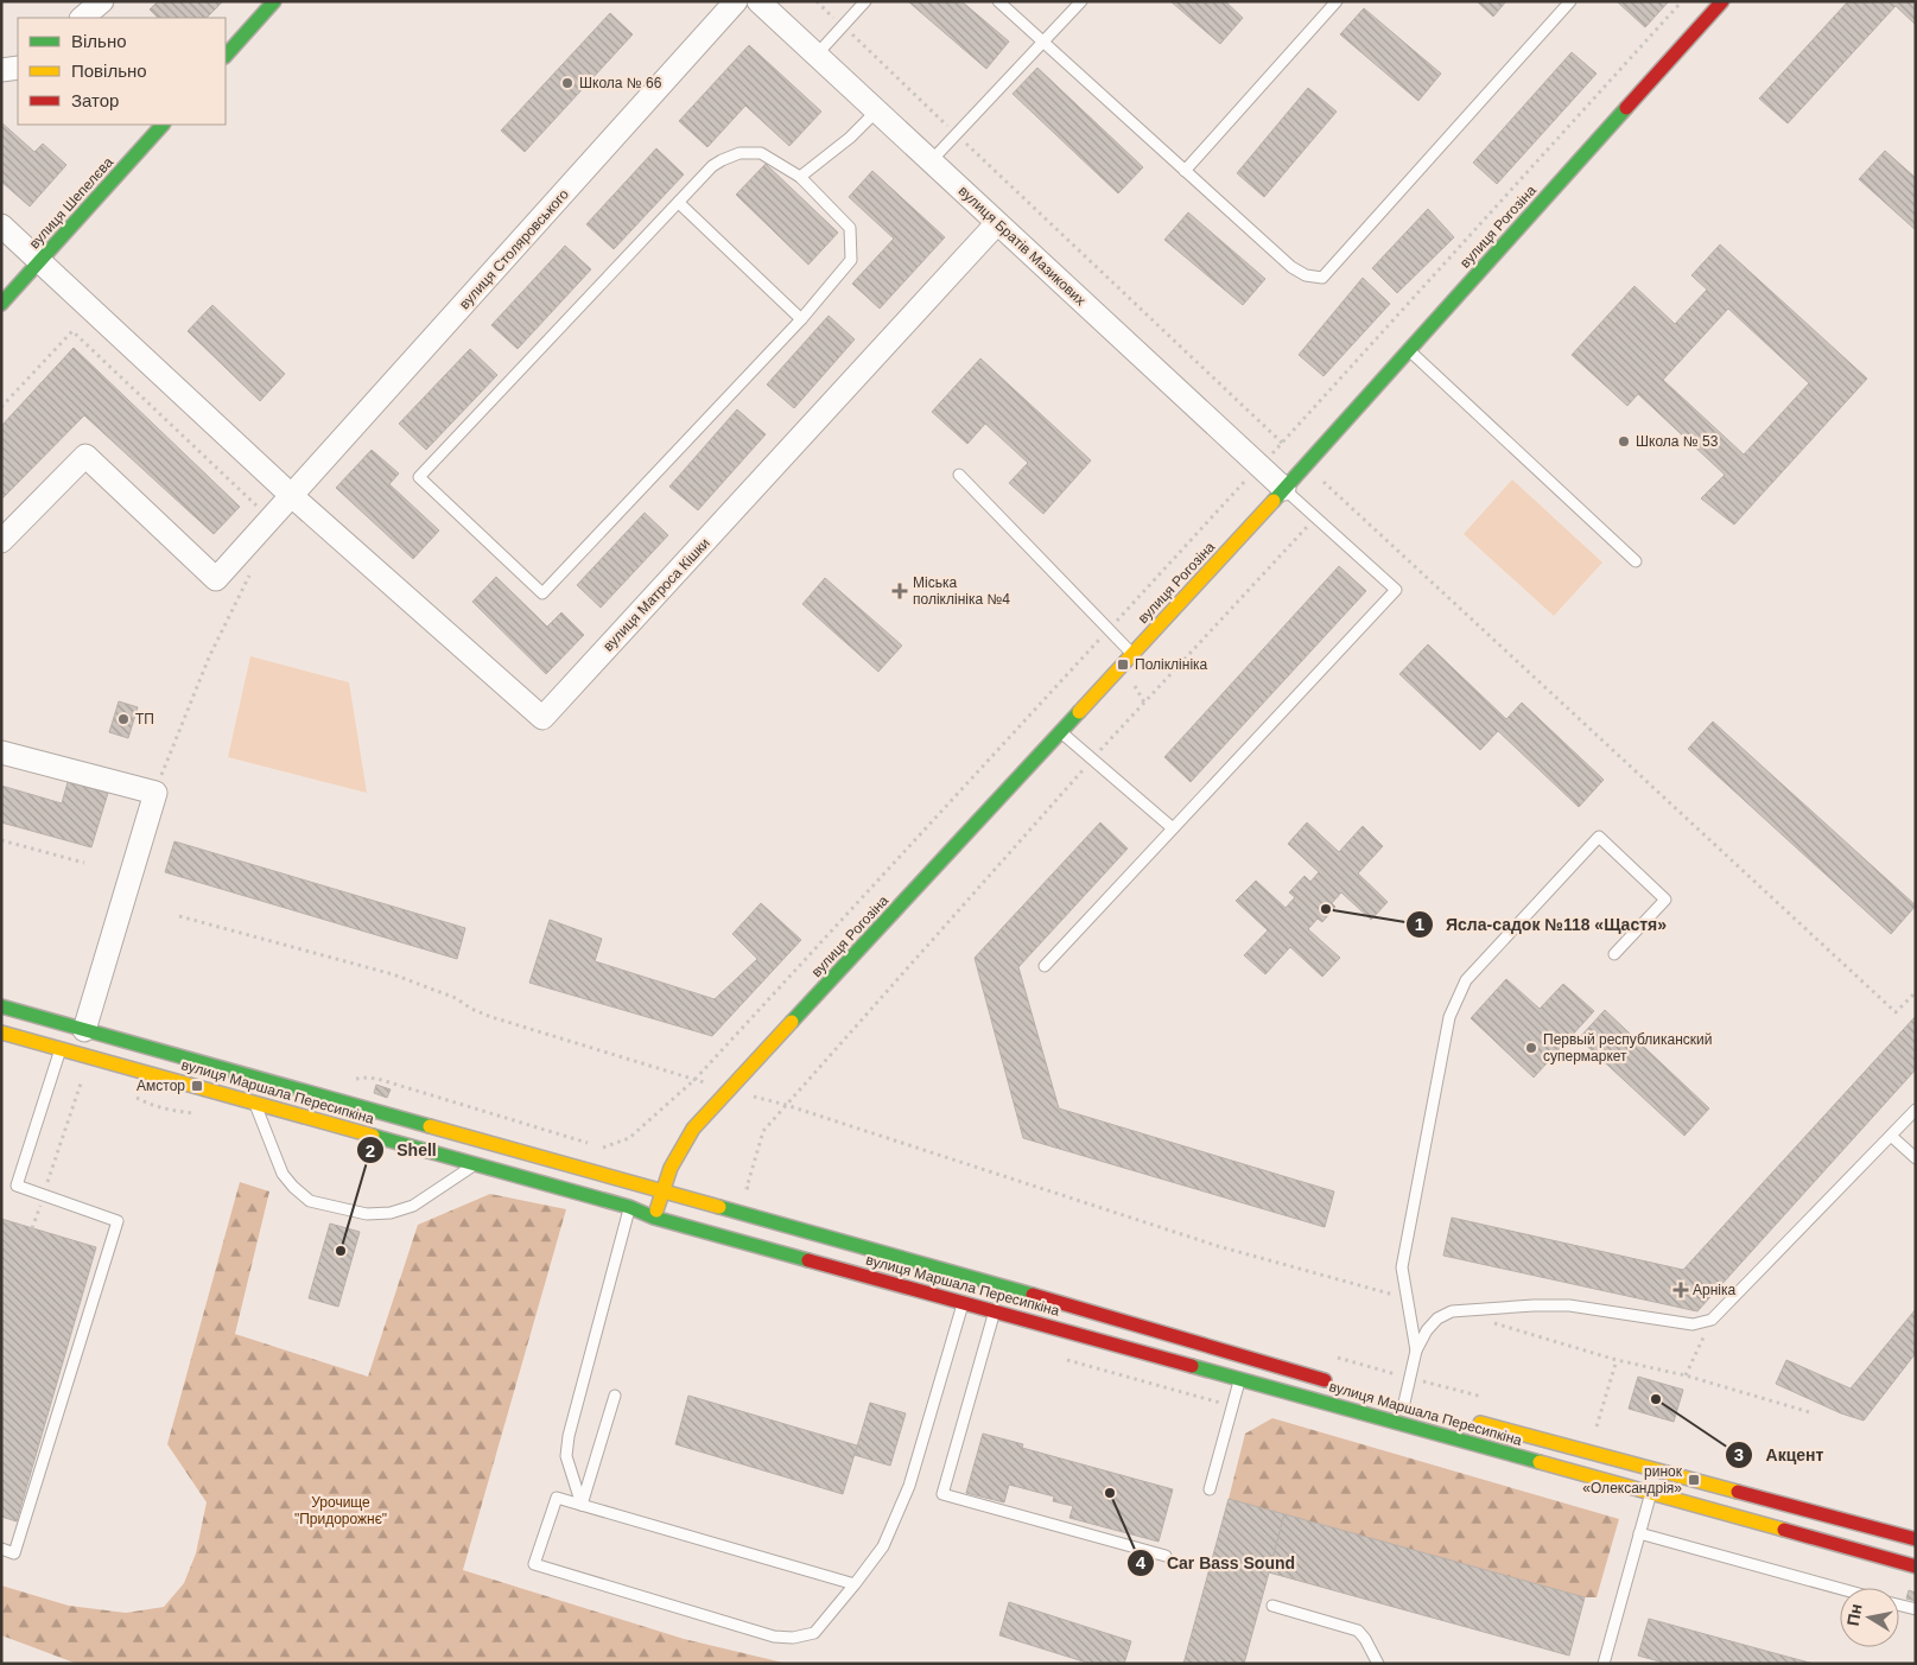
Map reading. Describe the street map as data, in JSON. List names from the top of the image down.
{
  "streets": {
    "main road": ["вулиця Шепелєва", "вулиця Рогозіна", "вулиця Маршала Пересипкіна"],
    "street": ["вулиця Братів Мазикових", "вулиця Столяровського", "вулиця Матроса Кішки"]
  },
  "crossings": [
    ["вулиця Рогозіна", "вулиця Братів Мазикових"],
    ["вулиця Рогозіна", "вулиця Маршала Пересипкіна"],
    ["вулиця Братів Мазикових", "вулиця Матроса Кішки"],
    ["вулиця Столяровського", "вулиця Матроса Кішки"]
  ],
  "parks": ["Урочище \"Придорожнє\""],
  "places": {
    "other": [
      "Школа № 66",
      "Школа № 53",
      "ТП",
      "Ясла-садок №118 «Щастя»",
      "Первый республиканский супермаркет",
      "Shell",
      "Акцент",
      "Car Bass Sound"
    ],
    "health": ["Міська поліклініка №4", "Арніка"],
    "transit": ["Поліклініка", "Амстор", "ринок «Олександрія»"]
  },
  "legend": ["Вільно", "Повільно", "Затор"],
  "north": "left"
}
